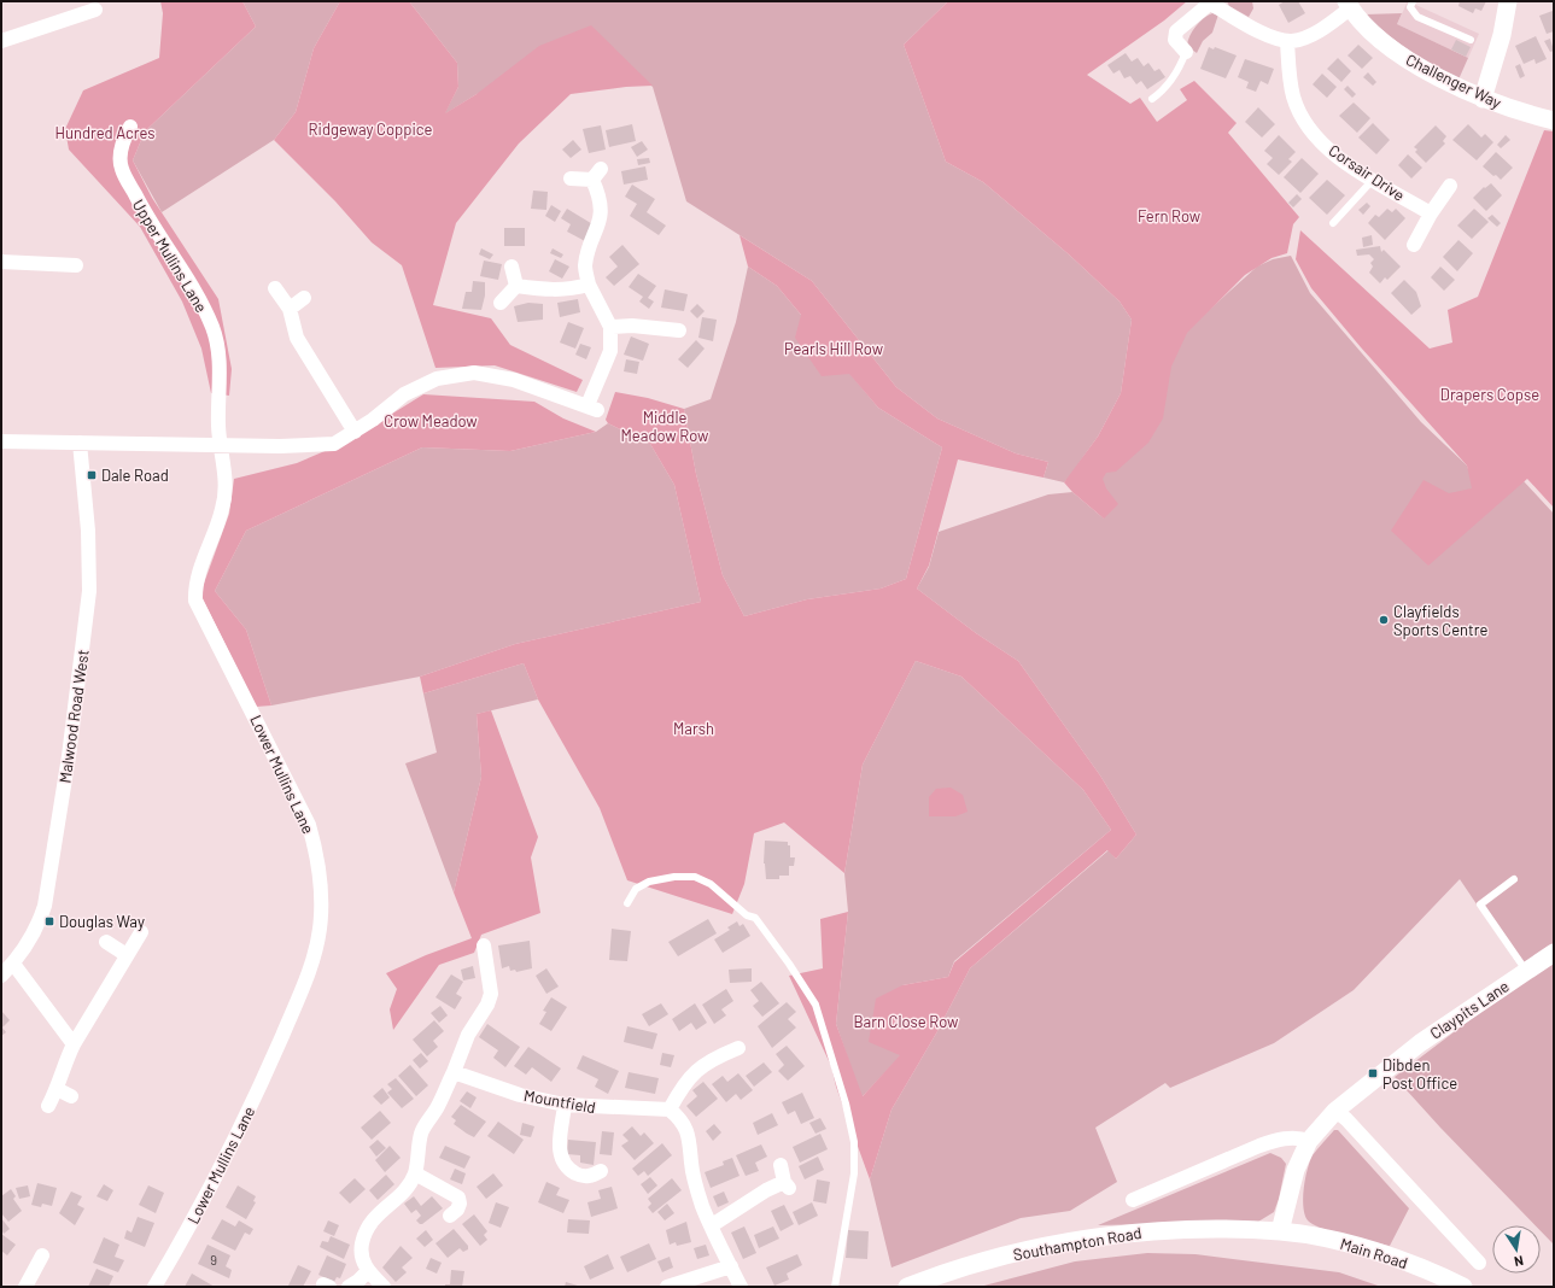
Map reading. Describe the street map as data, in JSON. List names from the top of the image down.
{
  "streets": {
    "street": [
      "Challenger Way",
      "Corsair Drive",
      "Upper Mullins Lane",
      "Malwood Road West",
      "Lower Mullins Lane",
      "Claypits Lane",
      "Mountfield",
      "Southampton Road",
      "Main Road"
    ]
  },
  "crossings": [
    ["Upper Mullins Lane", "Lower Mullins Lane"],
    ["Claypits Lane", "Southampton Road"],
    ["Claypits Lane", "Main Road"],
    ["Southampton Road", "Main Road"]
  ],
  "parks": [
    "Ridgeway Coppice",
    "Hundred Acres",
    "Fern Row",
    "Pearls Hill Row",
    "Drapers Copse",
    "Middle Meadow Row",
    "Crow Meadow",
    "Marsh",
    "Barn Close Row"
  ],
  "places": {
    "transit": ["Dale Road", "Douglas Way", "Dibden Post Office"],
    "other": ["Clayfields Sports Centre"]
  },
  "house_numbers": ["9"],
  "north": "bottom"
}
